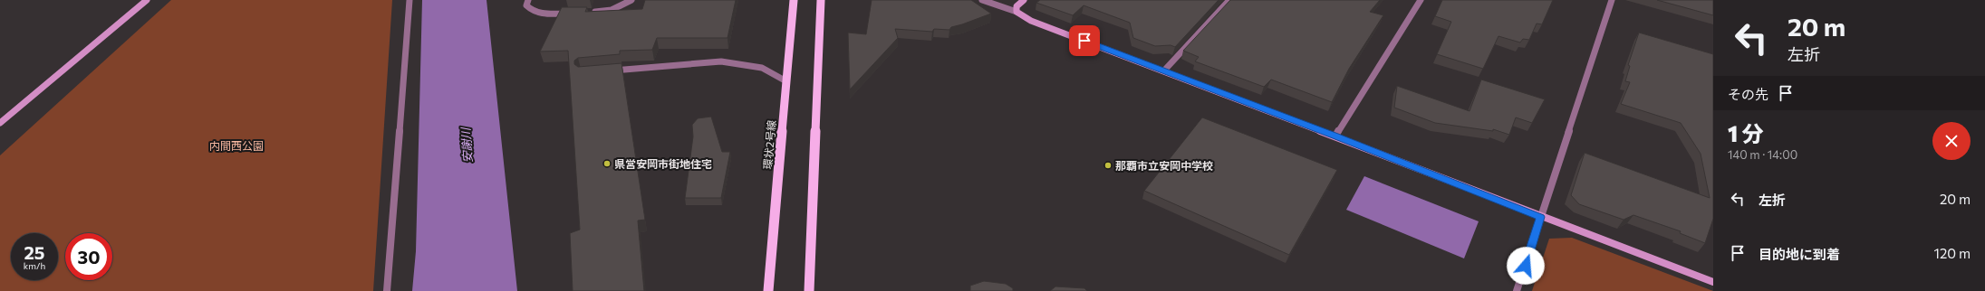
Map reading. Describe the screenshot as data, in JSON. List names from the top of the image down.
{
  "streets": {
    "main road": ["環状2号線"]
  },
  "water": ["安謝川"],
  "parks": ["内間西公園"],
  "places": ["県営安岡市街地住宅", "那覇市立安岡中学校"],
  "page": {
    "turn": ["20 m", "左折"],
    "then": "その先",
    "heading": ["1 分", "140 m · 14:00"],
    "list": [
      {
        "name": "左折",
        "value": "20 m"
      },
      {
        "name": "目的地に到着",
        "value": "120 m"
      }
    ],
    "speed": "25 km/h",
    "limit": "30"
  }
}
